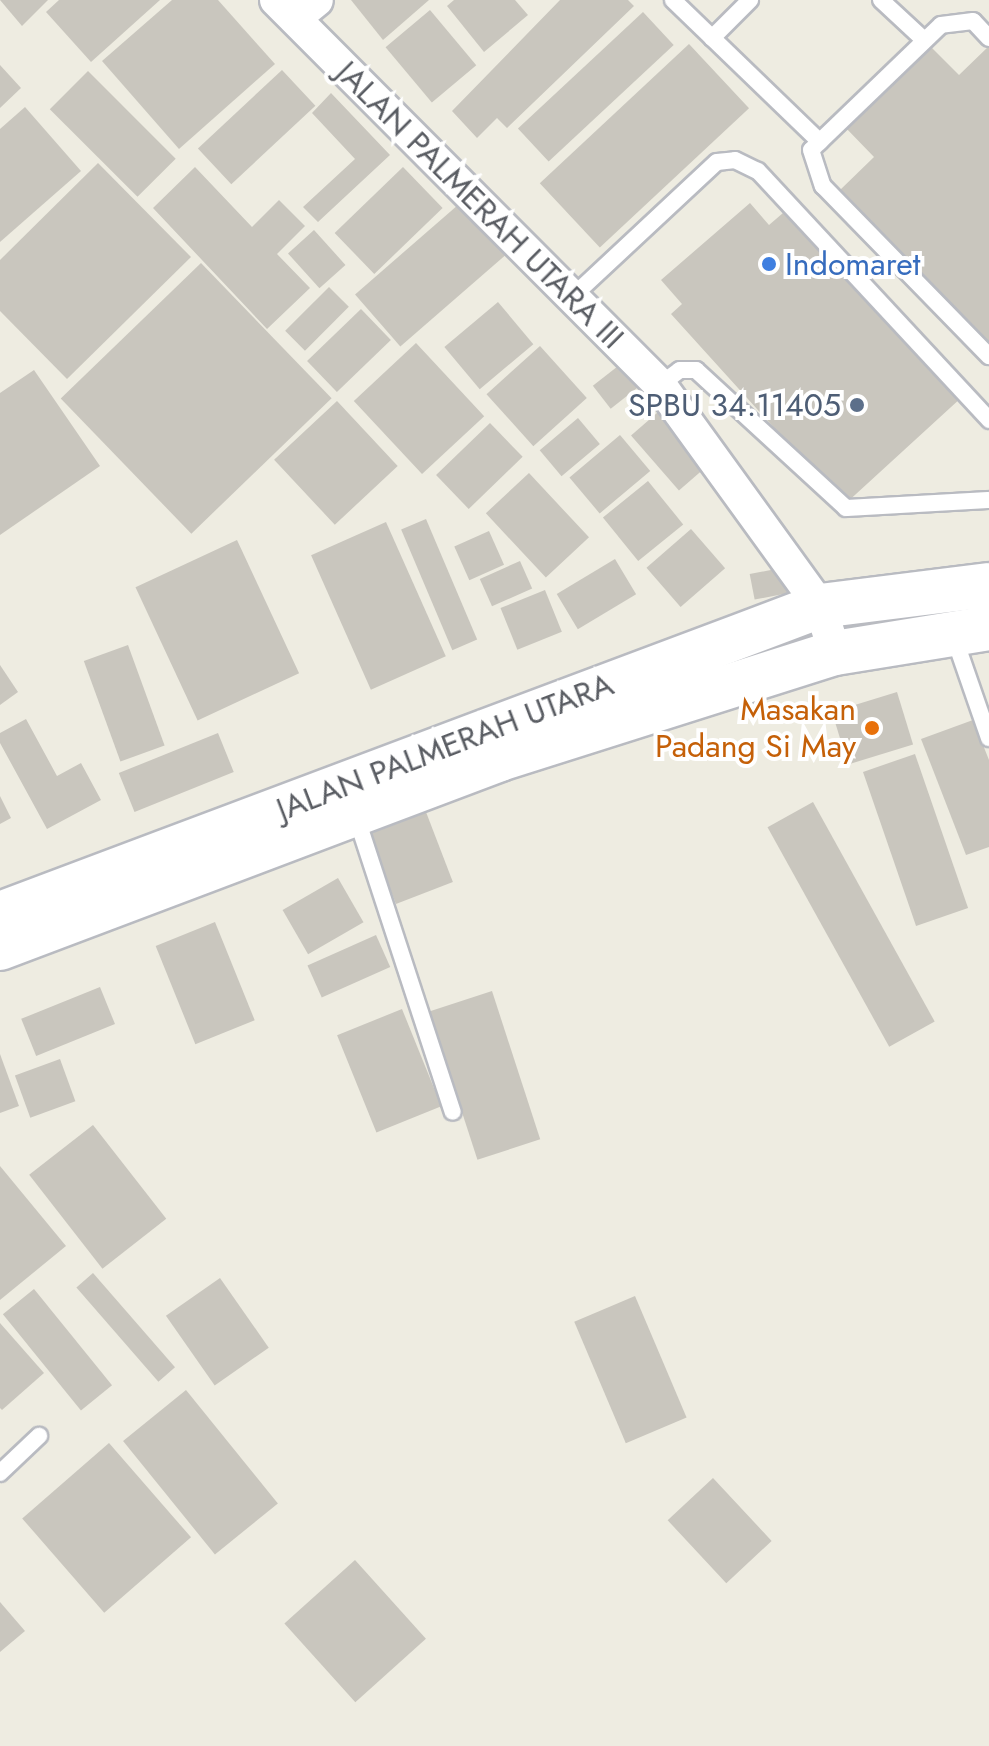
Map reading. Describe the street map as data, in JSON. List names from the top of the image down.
{
  "streets": {
    "main road": ["JALAN PALMERAH UTARA"],
    "street": ["JALAN PALMERAH UTARA III"]
  },
  "crossings": [
    ["JALAN PALMERAH UTARA III", "JALAN PALMERAH UTARA"]
  ],
  "places": ["Indomaret", "SPBU 34.11405", "Masakan Padang Si May"]
}
